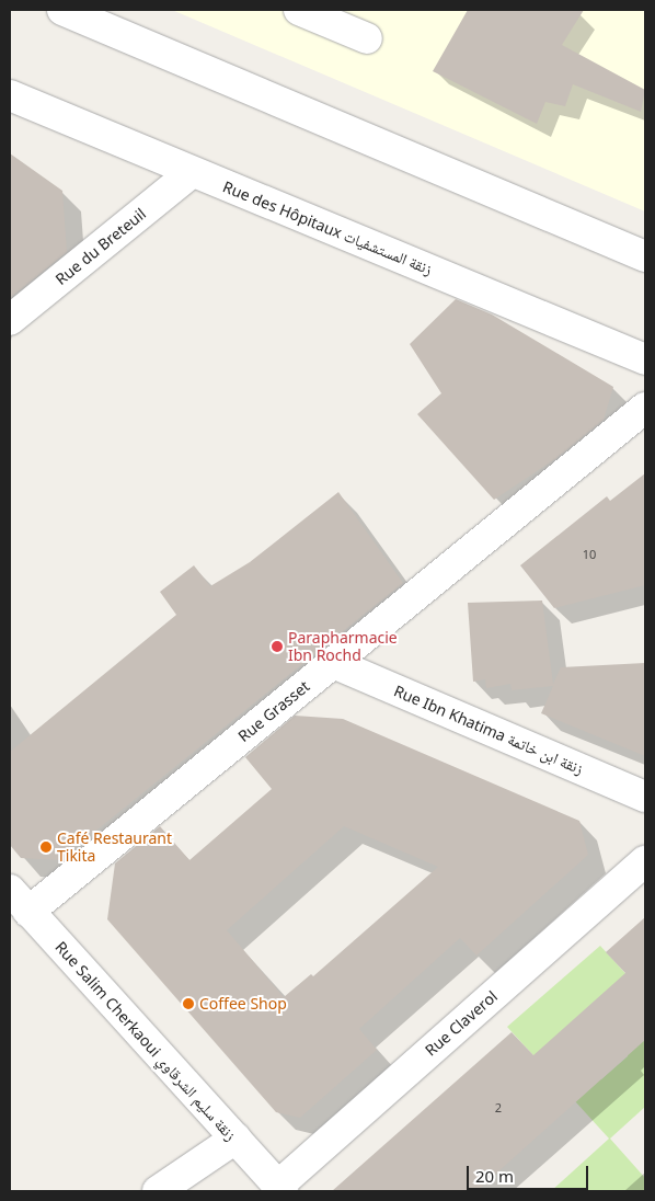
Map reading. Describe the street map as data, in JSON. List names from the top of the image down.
{
  "streets": {
    "street": [
      "Rue des Hôpitaux زنقة المستشفيات",
      "Rue du Breteuil",
      "Rue Grasset",
      "Rue Ibn Khatima زنقة ابن خاتمة",
      "Rue Claverol",
      "Rue Salim Cherkaoui زنقة سليم الشرقاوي"
    ]
  },
  "crossings": [
    ["Rue des Hôpitaux زنقة المستشفيات", "Rue du Breteuil"],
    ["Rue Grasset", "Rue Ibn Khatima زنقة ابن خاتمة"],
    ["Rue Grasset", "Rue Salim Cherkaoui زنقة سليم الشرقاوي"],
    ["Rue Claverol", "Rue Salim Cherkaoui زنقة سليم الشرقاوي"]
  ],
  "places": ["Parapharmacie Ibn Rochd", "Café Restaurant Tikita", "Coffee Shop"],
  "house_numbers": ["10", "2"],
  "scale_bar": "20 m"
}
